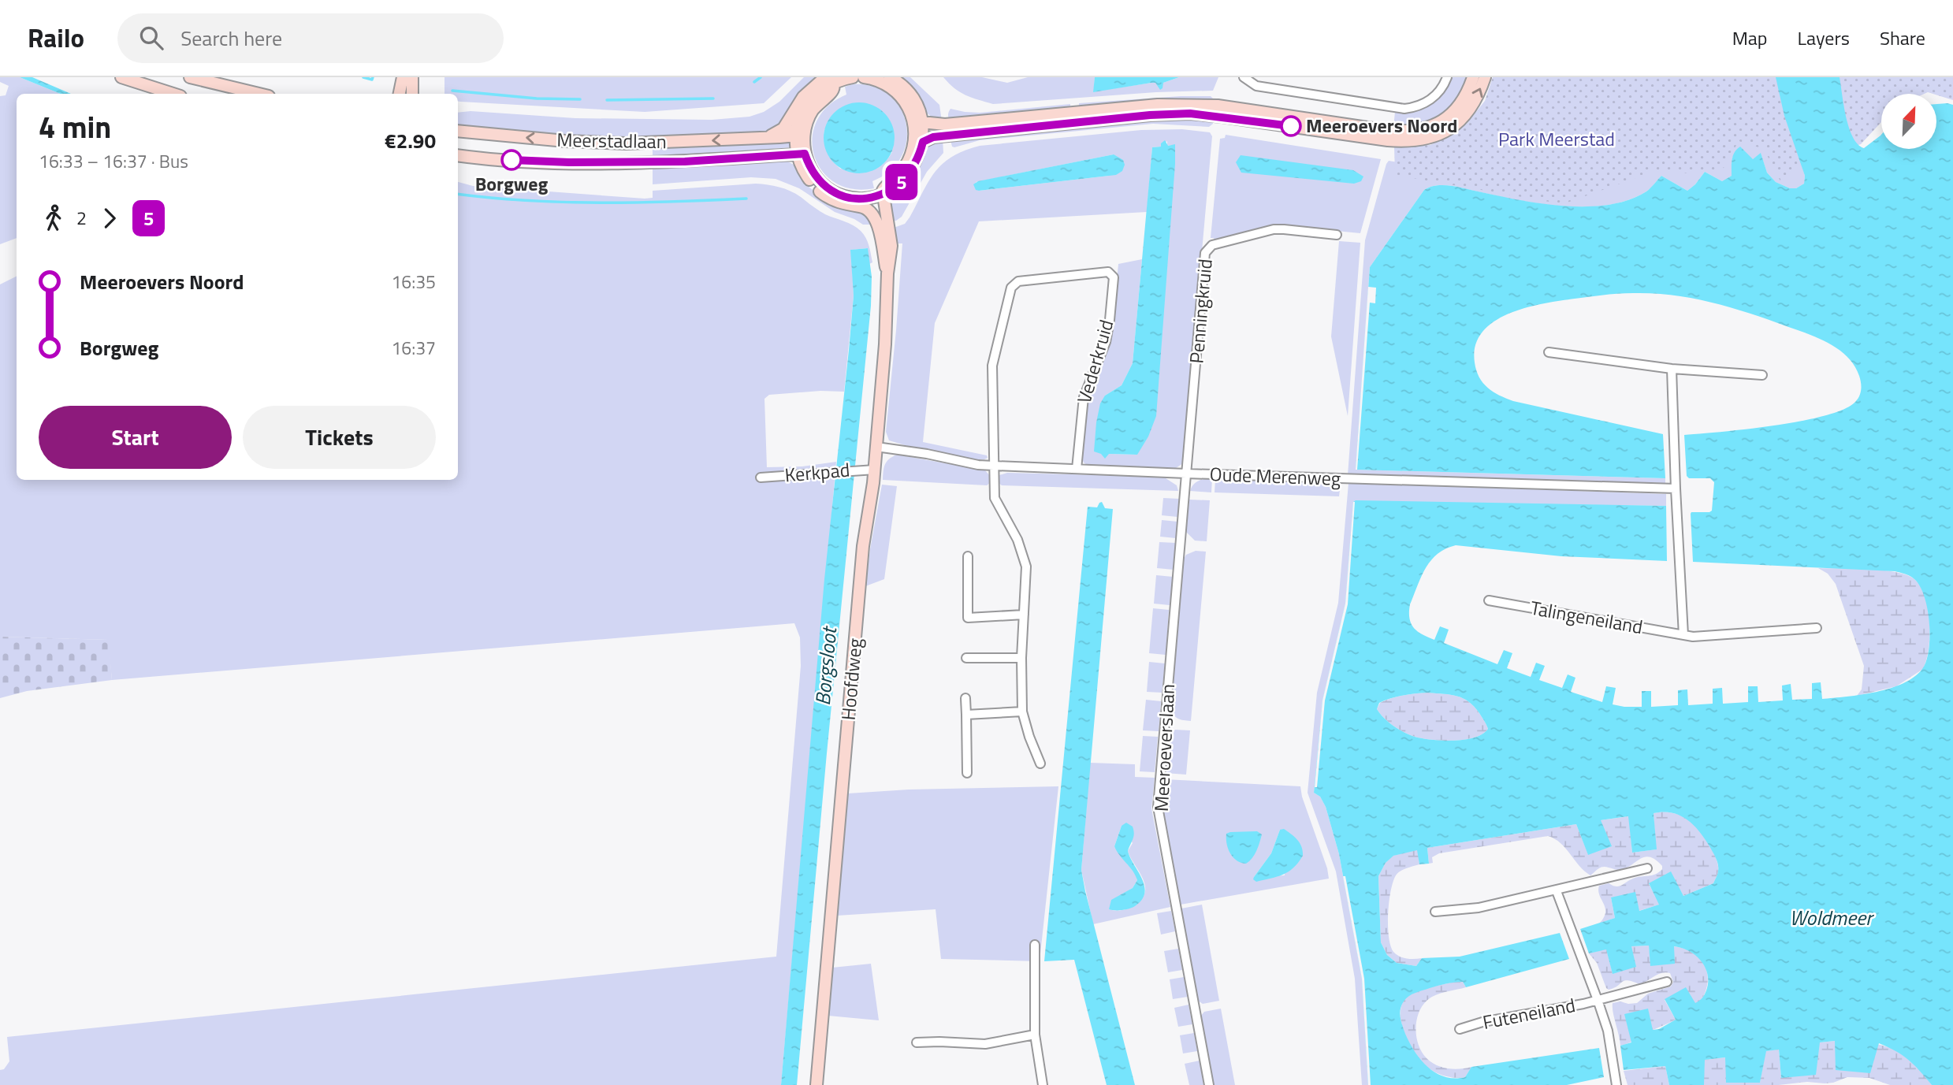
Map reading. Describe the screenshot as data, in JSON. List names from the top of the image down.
{
  "streets": {
    "main road": ["Meerstadlaan", "Hoofdweg"],
    "street": [
      "Penningkruid",
      "Vederkruid",
      "Kerkpad",
      "Oude Merenweg",
      "Talingeneiland",
      "Meeroeverslaan",
      "Futeneiland"
    ]
  },
  "crossings": [
    ["Meerstadlaan", "Hoofdweg"],
    ["Penningkruid", "Oude Merenweg"],
    ["Penningkruid", "Meeroeverslaan"],
    ["Vederkruid", "Oude Merenweg"],
    ["Kerkpad", "Hoofdweg"],
    ["Oude Merenweg", "Hoofdweg"],
    ["Oude Merenweg", "Meeroeverslaan"]
  ],
  "water": ["Borgsloot", "Woldmeer"],
  "parks": ["Park Meerstad"],
  "places": ["Meeroevers Noord", "Borgweg"],
  "lines": ["bus line 5"],
  "north": "top right",
  "page": {
    "header": "Railo",
    "search": "Search here",
    "nav": ["Map", "Layers", "Share"],
    "on_map": "5",
    "heading": ["4 min", "16:33 – 16:37 · Bus", "€2.90"],
    "legs": ["2", "5"],
    "list": [
      {
        "name": "Meeroevers Noord",
        "value": "16:35"
      },
      {
        "name": "Borgweg",
        "value": "16:37"
      }
    ],
    "buttons": ["Start", "Tickets"]
  }
}
